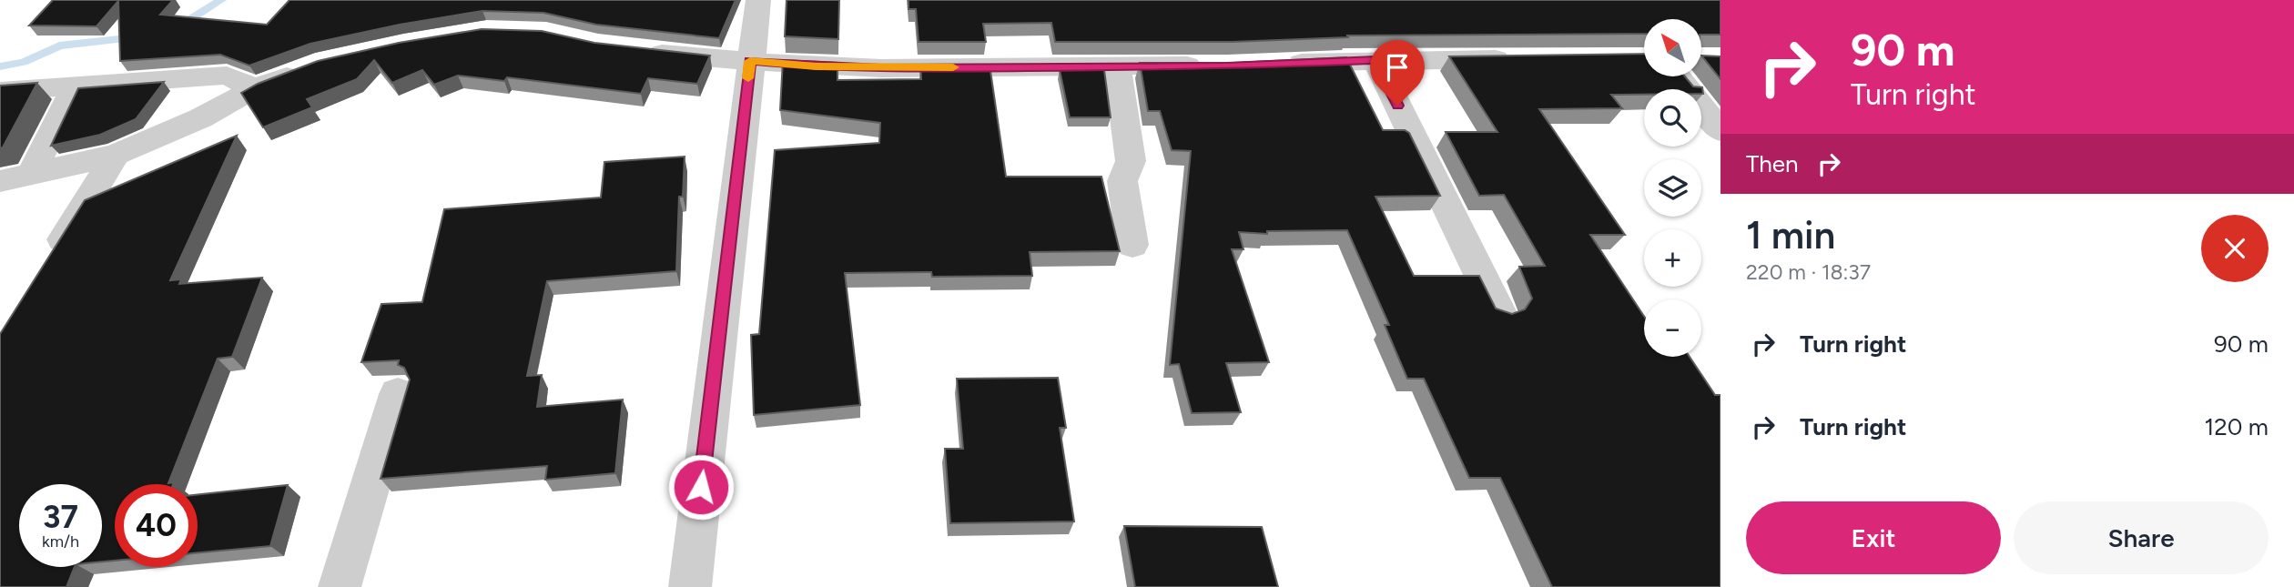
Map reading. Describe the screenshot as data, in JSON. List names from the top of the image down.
{
  "north": "top left",
  "page": {
    "turn": ["90 m", "Turn right"],
    "map_buttons": ["+", "−"],
    "then": "Then",
    "heading": ["1 min", "220 m · 18:37"],
    "list": [
      {
        "name": "Turn right",
        "value": "90 m"
      },
      {
        "name": "Turn right",
        "value": "120 m"
      }
    ],
    "speed": "37 km/h",
    "limit": "40",
    "buttons": ["Exit", "Share"]
  }
}
